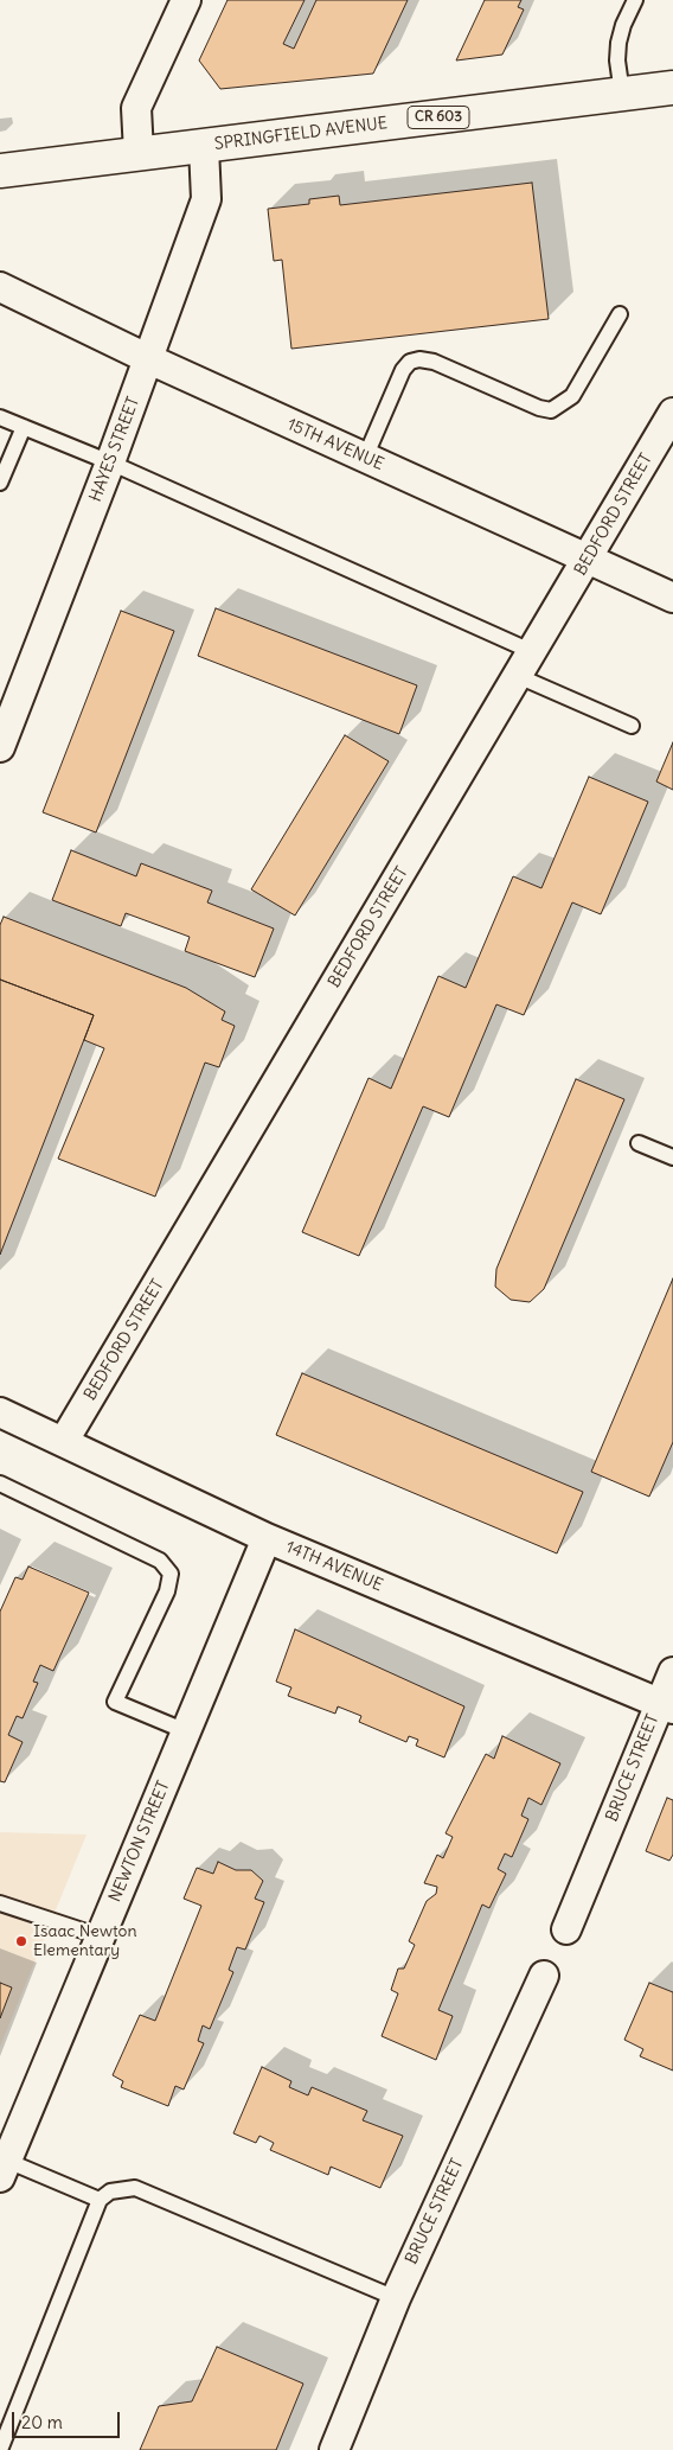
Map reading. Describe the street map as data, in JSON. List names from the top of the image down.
{
  "streets": {
    "main road": ["CR 603", "SPRINGFIELD AVENUE"],
    "street": [
      "15TH AVENUE",
      "HAYES STREET",
      "BEDFORD STREET",
      "14TH AVENUE",
      "BRUCE STREET",
      "NEWTON STREET"
    ]
  },
  "crossings": [
    ["SPRINGFIELD AVENUE", "HAYES STREET"],
    ["15TH AVENUE", "HAYES STREET"],
    ["15TH AVENUE", "BEDFORD STREET"],
    ["BEDFORD STREET", "14TH AVENUE"],
    ["14TH AVENUE", "BRUCE STREET"],
    ["14TH AVENUE", "NEWTON STREET"]
  ],
  "places": ["Isaac Newton Elementary"],
  "scale_bar": "20 m"
}
